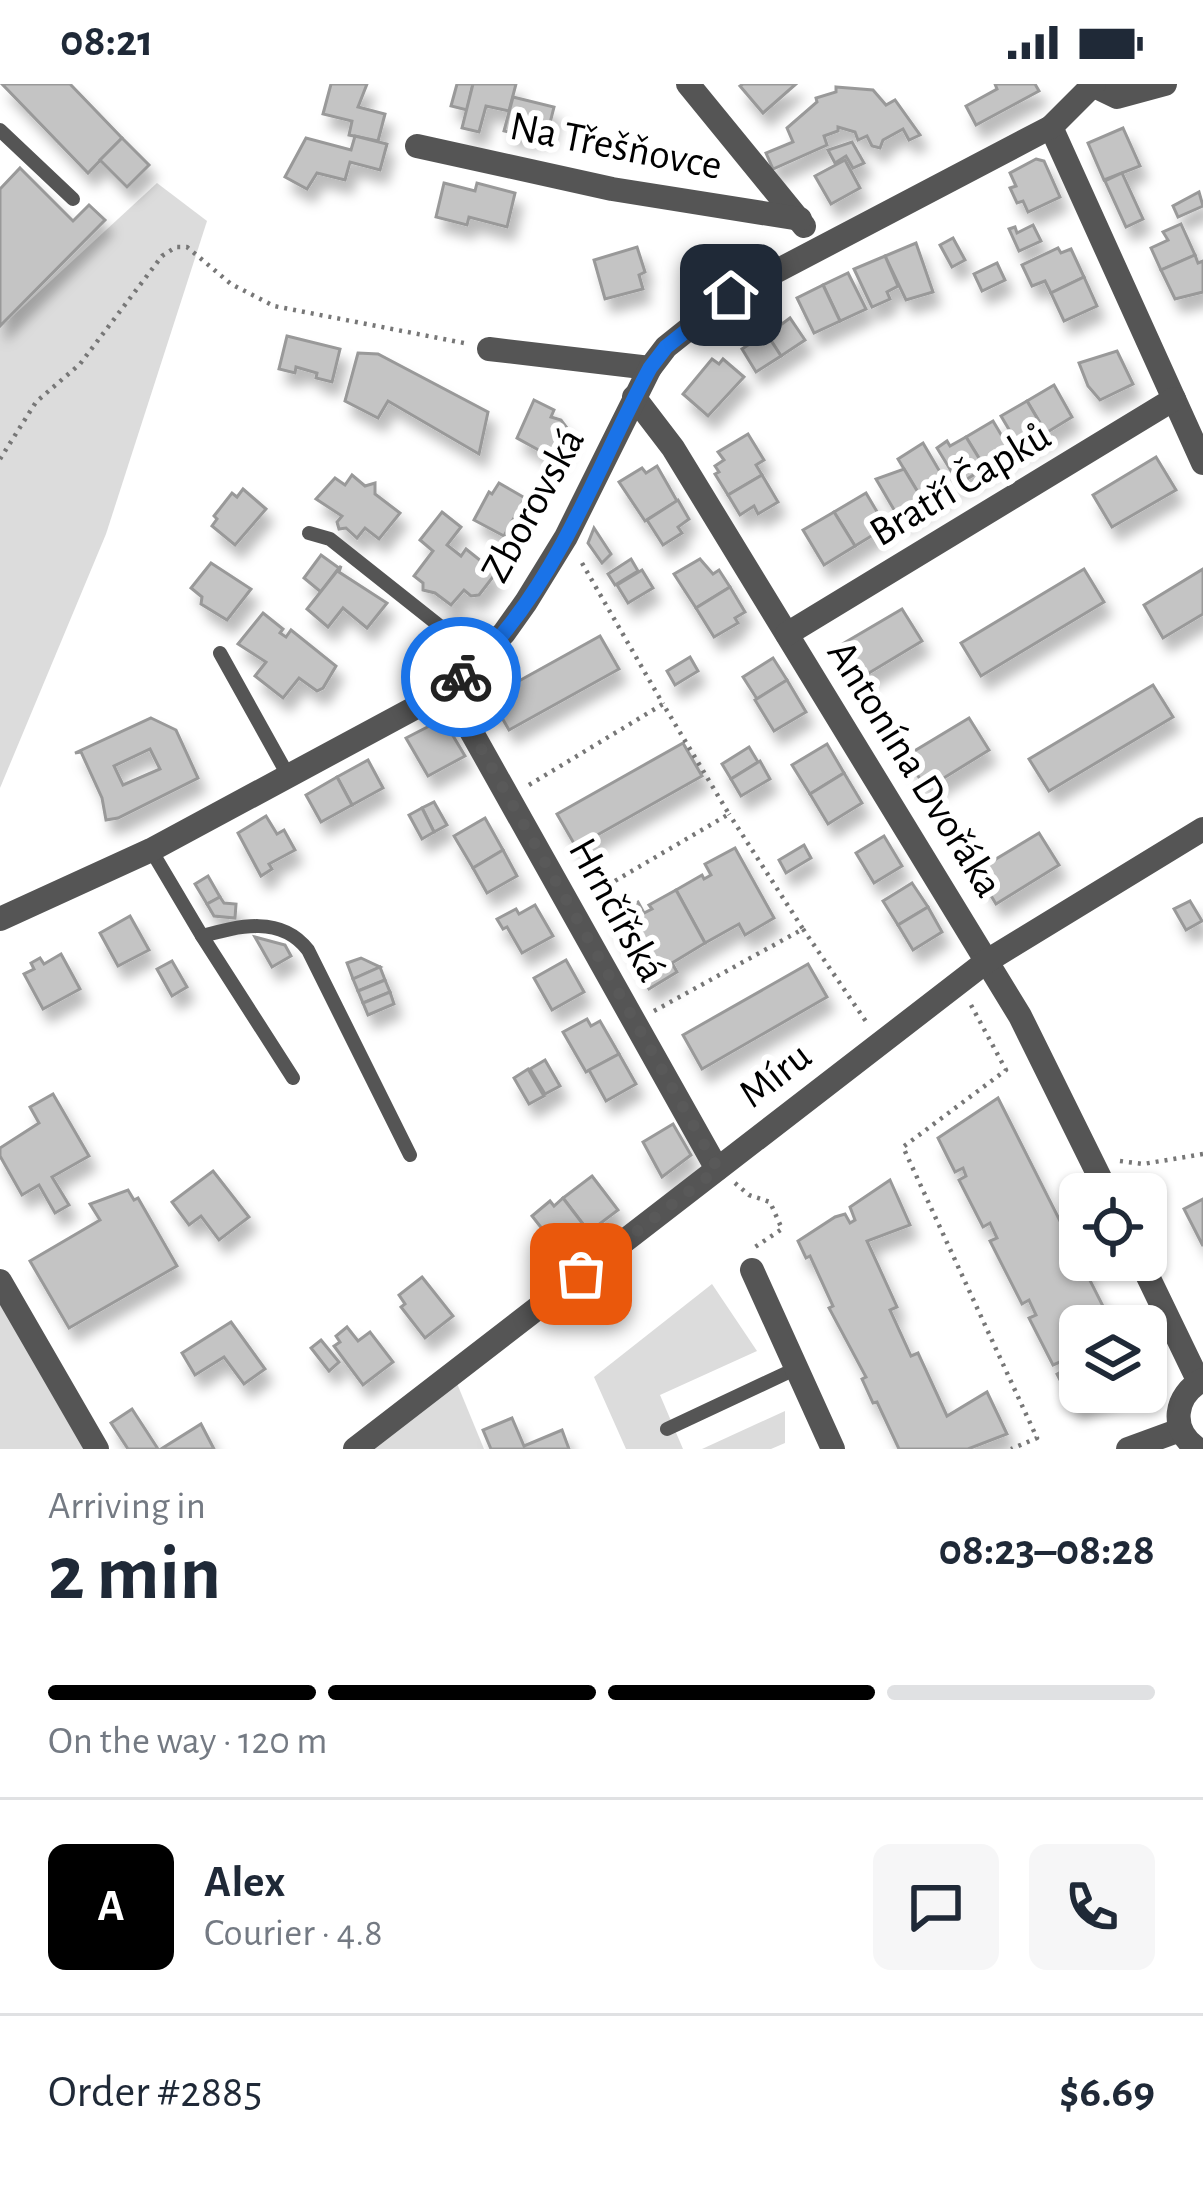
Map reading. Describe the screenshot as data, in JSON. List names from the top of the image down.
{
  "streets": {
    "street": [
      "Na Třešňovce",
      "Bratří Čapků",
      "Zborovská",
      "Antonína Dvořáka",
      "Hrnčířská",
      "Míru"
    ]
  },
  "crossings": [
    ["Bratří Čapků", "Antonína Dvořáka"],
    ["Zborovská", "Antonína Dvořáka"],
    ["Zborovská", "Hrnčířská"],
    ["Antonína Dvořáka", "Míru"],
    ["Hrnčířská", "Míru"]
  ],
  "page": {
    "status": "08:21",
    "heading": ["2 min", "Arriving in", "08:23–08:28"],
    "panel": [
      "Alex",
      "Courier · 4.8",
      "Order #2885",
      "$6.69"
    ],
    "bar": "On the way · 120 m",
    "round": "A"
  }
}
